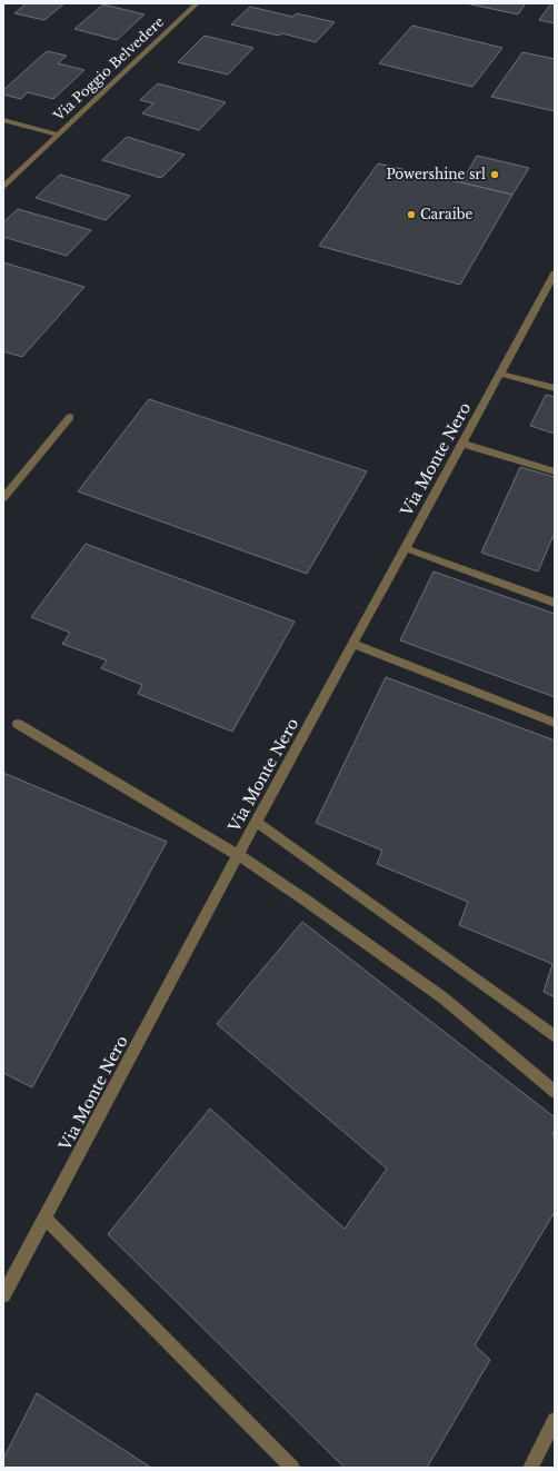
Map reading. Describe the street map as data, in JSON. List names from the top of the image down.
{
  "streets": {
    "street": ["Via Poggio Belvedere", "Via Monte Nero"]
  },
  "places": ["Powershine srl", "Caraibe"]
}
